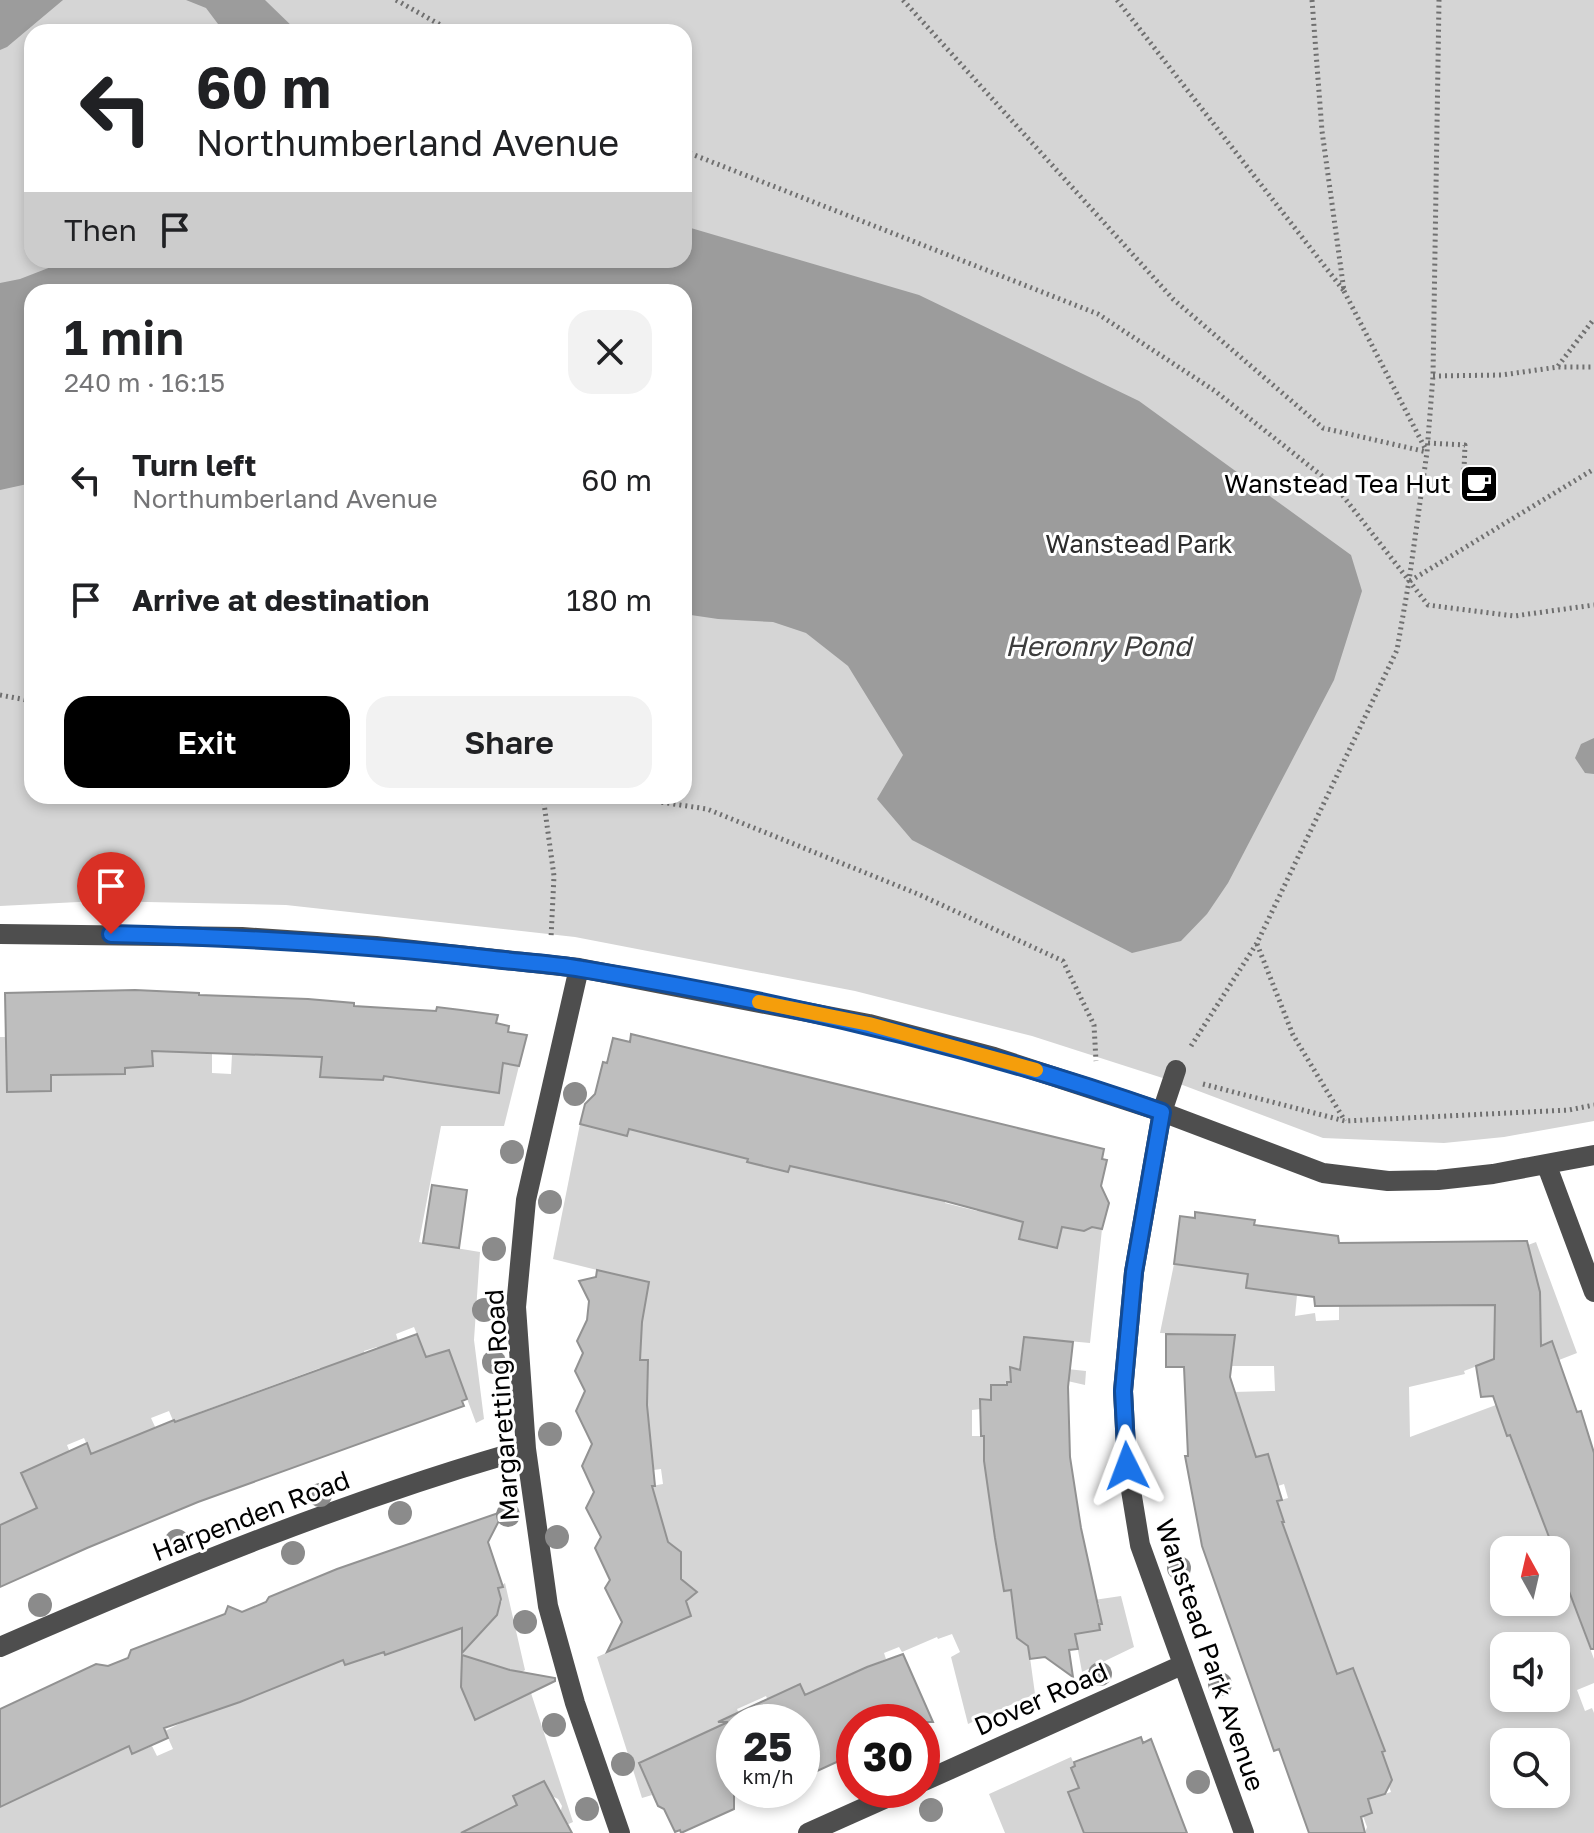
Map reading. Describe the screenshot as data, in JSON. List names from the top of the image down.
{
  "streets": {
    "street": [
      "Margaretting Road",
      "Harpenden Road",
      "Wanstead Park Avenue",
      "Dover Road"
    ]
  },
  "crossings": [
    ["Margaretting Road", "Harpenden Road"],
    ["Wanstead Park Avenue", "Dover Road"]
  ],
  "water": ["Heronry Pond"],
  "parks": ["Wanstead Park"],
  "places": {
    "cafe": ["Wanstead Tea Hut"]
  },
  "north": "top",
  "page": {
    "turn": ["60 m", "Northumberland Avenue"],
    "then": "Then",
    "heading": ["1 min", "240 m · 16:15"],
    "list": [
      {
        "name": "Turn left",
        "note": "Northumberland Avenue",
        "value": "60 m"
      },
      {
        "name": "Arrive at destination",
        "value": "180 m"
      }
    ],
    "buttons": ["Exit", "Share"],
    "speed": "25 km/h",
    "limit": "30"
  }
}
